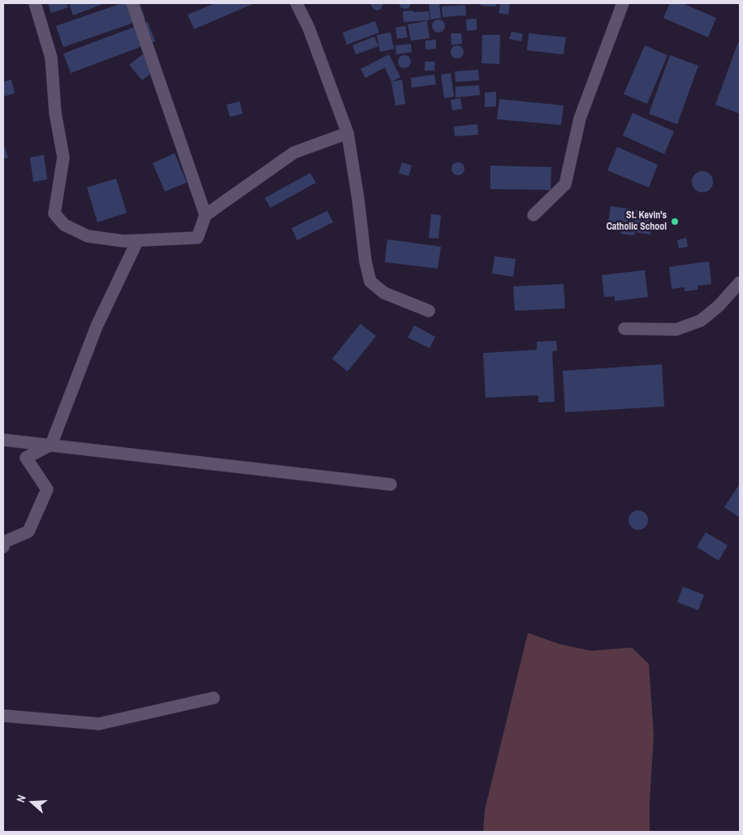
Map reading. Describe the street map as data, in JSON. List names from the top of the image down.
{
  "places": ["St. Kevin's Catholic School"],
  "north": "left"
}
